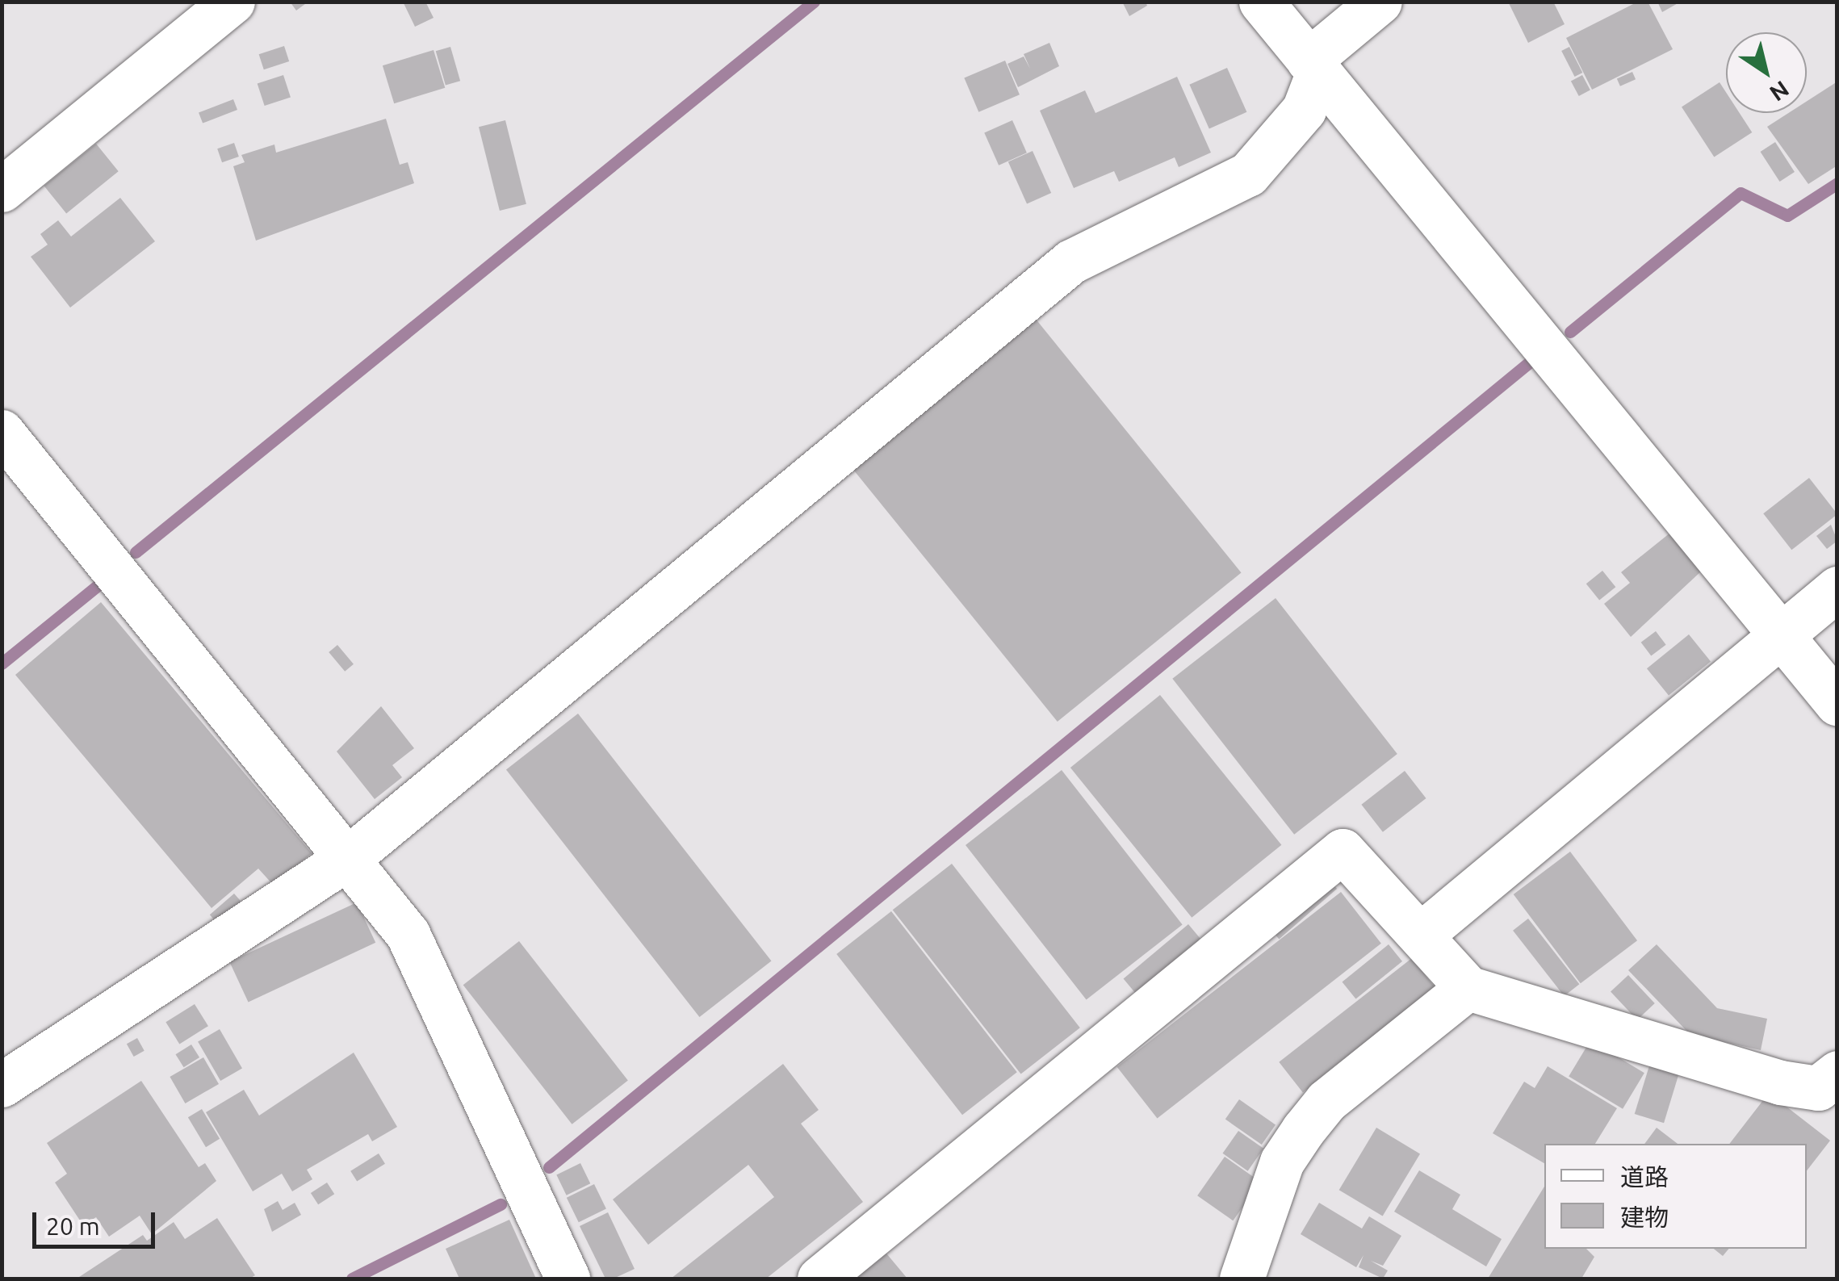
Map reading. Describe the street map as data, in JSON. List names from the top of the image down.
{
  "legend": ["道路", "建物"],
  "scale_bar": "20 m",
  "north": "bottom right"
}
